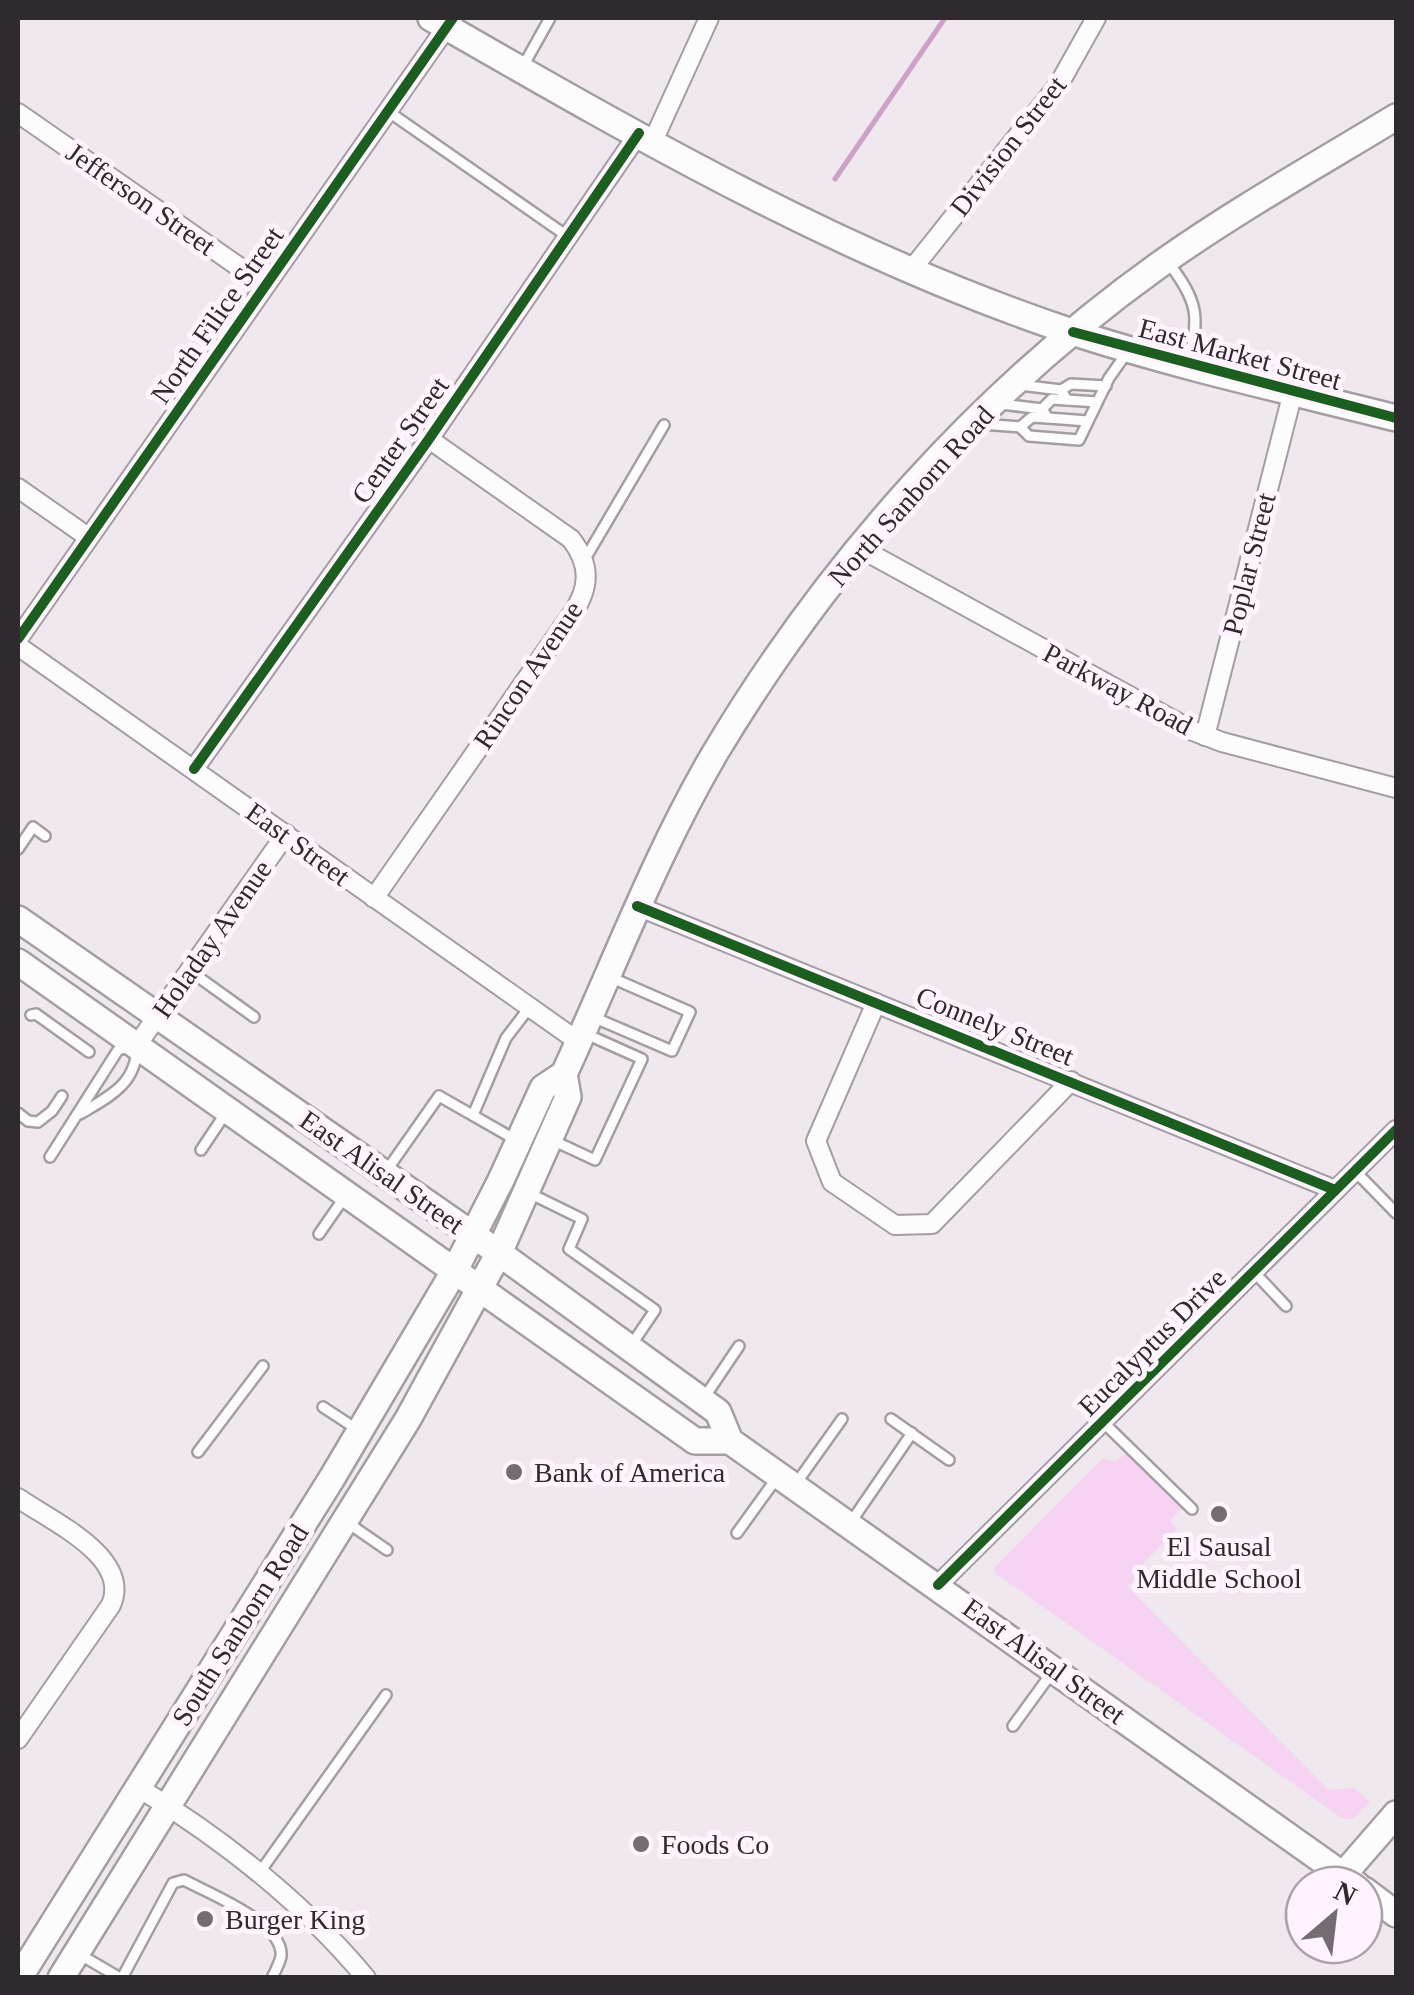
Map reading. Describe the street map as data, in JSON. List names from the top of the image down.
{
  "streets": {
    "main road": [
      "East Market Street",
      "North Sanborn Road",
      "East Alisal Street",
      "South Sanborn Road"
    ],
    "street": [
      "Division Street",
      "Jefferson Street",
      "North Filice Street",
      "Center Street",
      "Poplar Street",
      "Rincon Avenue",
      "Parkway Road",
      "East Street",
      "Holaday Avenue",
      "Connely Street",
      "Eucalyptus Drive"
    ]
  },
  "crossings": [
    ["Division Street", "East Market Street"],
    ["Jefferson Street", "North Filice Street"],
    ["North Filice Street", "East Market Street"],
    ["North Filice Street", "East Street"],
    ["East Market Street", "Center Street"],
    ["East Market Street", "North Sanborn Road"],
    ["East Market Street", "Poplar Street"],
    ["Center Street", "Rincon Avenue"],
    ["Center Street", "East Street"],
    ["North Sanborn Road", "Parkway Road"],
    ["North Sanborn Road", "East Street"],
    ["North Sanborn Road", "Connely Street"],
    ["North Sanborn Road", "East Alisal Street"],
    ["North Sanborn Road", "South Sanborn Road"],
    ["Poplar Street", "Parkway Road"],
    ["Rincon Avenue", "East Street"],
    ["East Street", "Holaday Avenue"],
    ["Holaday Avenue", "East Alisal Street"],
    ["Connely Street", "Eucalyptus Drive"],
    ["East Alisal Street", "Eucalyptus Drive"],
    ["East Alisal Street", "South Sanborn Road"]
  ],
  "places": [
    "Bank of America",
    "El Sausal Middle School",
    "Foods Co",
    "Burger King"
  ],
  "north": "top right"
}
